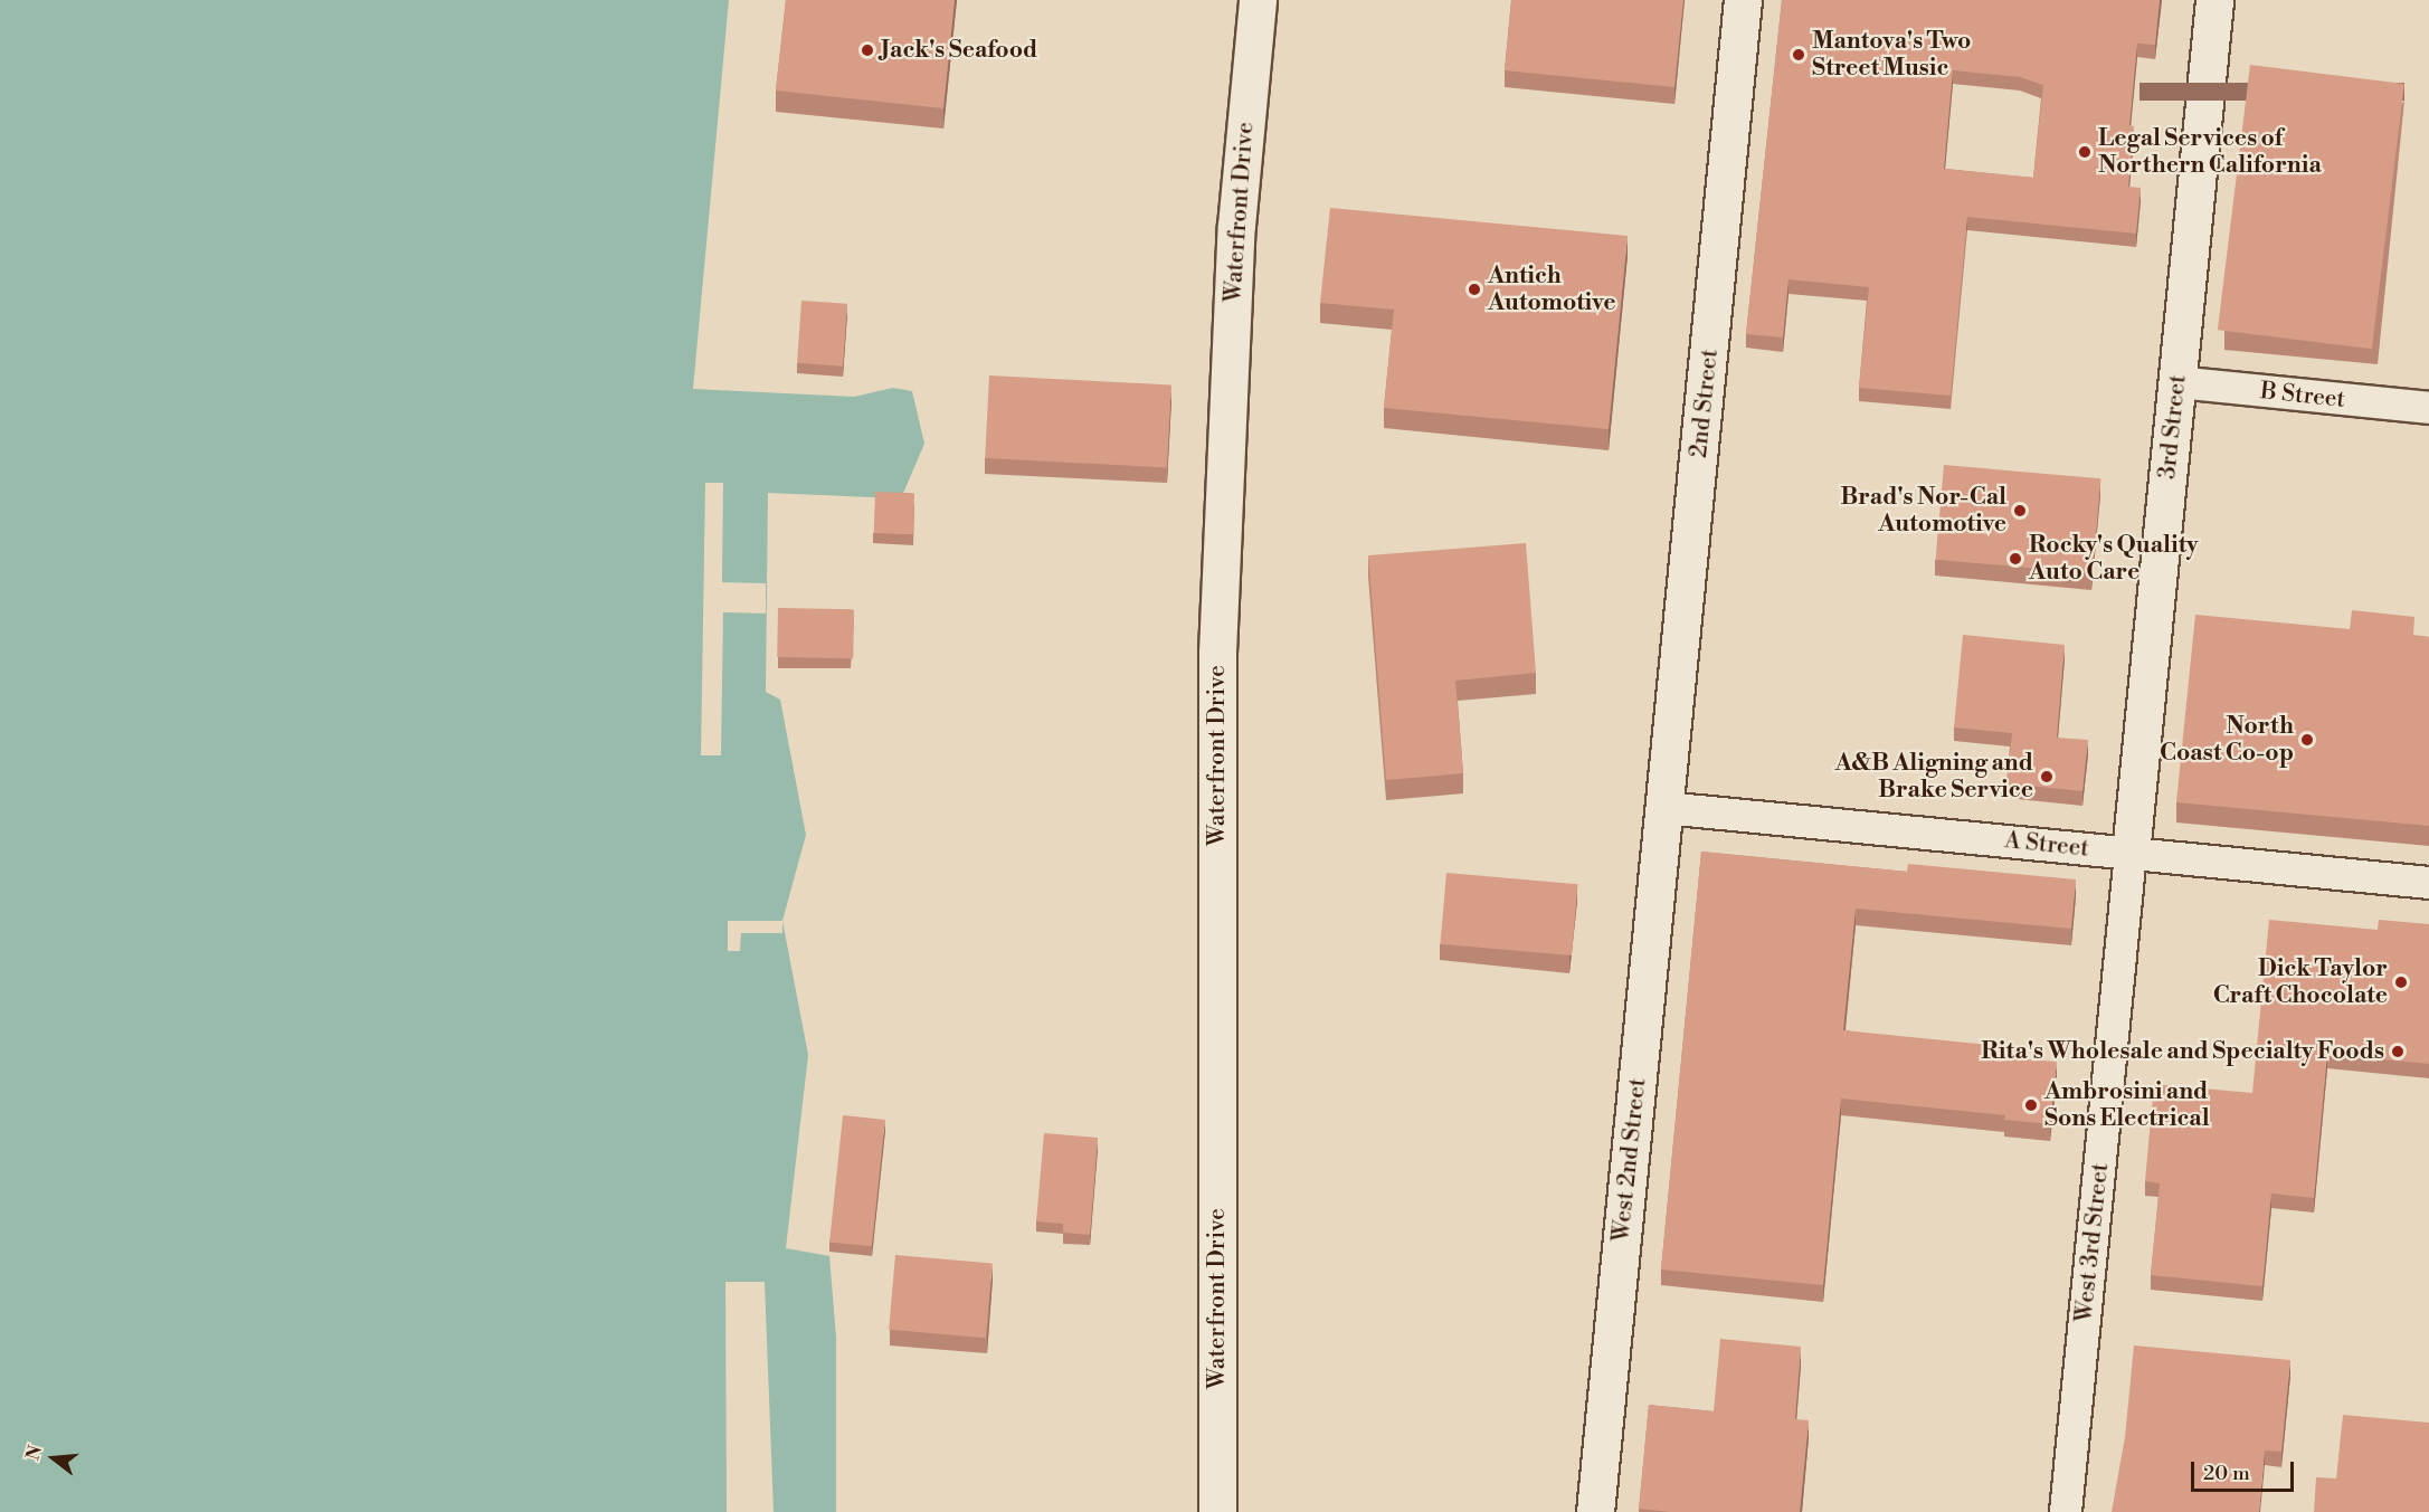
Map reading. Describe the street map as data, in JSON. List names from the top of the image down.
{
  "streets": {
    "street": [
      "Waterfront Drive",
      "B Street",
      "2nd Street",
      "3rd Street",
      "A Street",
      "West 2nd Street",
      "West 3rd Street"
    ]
  },
  "crossings": [
    ["B Street", "3rd Street"],
    ["2nd Street", "A Street"],
    ["2nd Street", "West 2nd Street"],
    ["3rd Street", "A Street"],
    ["3rd Street", "West 3rd Street"],
    ["A Street", "West 2nd Street"],
    ["A Street", "West 3rd Street"]
  ],
  "places": [
    "Jack's Seafood",
    "Mantova's Two Street Music",
    "Legal Services of Northern California",
    "Antich Automotive",
    "Brad's Nor-Cal Automotive",
    "Rocky's Quality Auto Care",
    "North Coast Co-op",
    "A&B Aligning and Brake Service",
    "Dick Taylor Craft Chocolate",
    "Rita's Wholesale and Specialty Foods",
    "Ambrosini and Sons Electrical"
  ],
  "scale_bar": "20 m",
  "north": "left"
}
